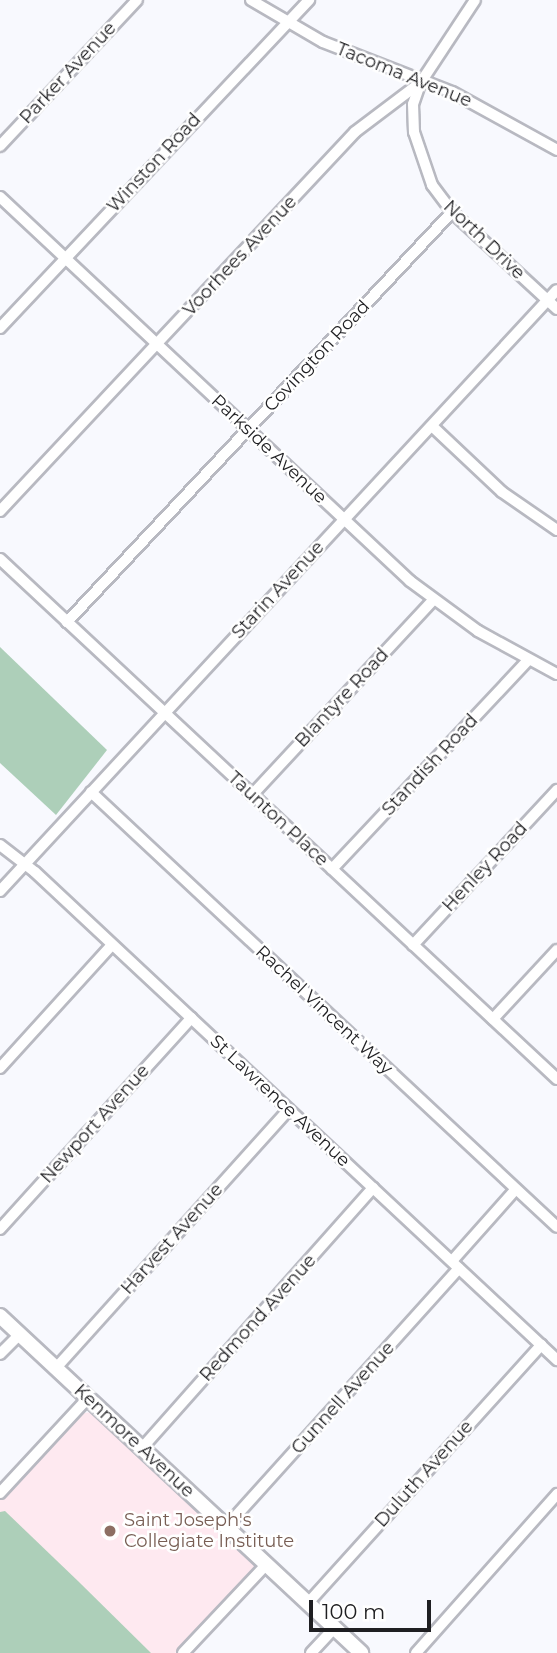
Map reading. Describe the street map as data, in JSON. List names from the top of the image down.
{
  "streets": {
    "main road": ["Kenmore Avenue"],
    "street": [
      "Parker Avenue",
      "Tacoma Avenue",
      "Winston Road",
      "North Drive",
      "Voorhees Avenue",
      "Covington Road",
      "Parkside Avenue",
      "Starin Avenue",
      "Blantyre Road",
      "Standish Road",
      "Taunton Place",
      "Henley Road",
      "Rachel Vincent Way",
      "St Lawrence Avenue",
      "Newport Avenue",
      "Harvest Avenue",
      "Redmond Avenue",
      "Gunnell Avenue",
      "Duluth Avenue"
    ]
  },
  "crossings": [
    ["Tacoma Avenue", "Winston Road"],
    ["Tacoma Avenue", "North Drive"],
    ["Tacoma Avenue", "Voorhees Avenue"],
    ["Winston Road", "Parkside Avenue"],
    ["North Drive", "Voorhees Avenue"],
    ["North Drive", "Covington Road"],
    ["North Drive", "Starin Avenue"],
    ["Voorhees Avenue", "Parkside Avenue"],
    ["Covington Road", "Parkside Avenue"],
    ["Covington Road", "Taunton Place"],
    ["Parkside Avenue", "Starin Avenue"],
    ["Parkside Avenue", "Blantyre Road"],
    ["Parkside Avenue", "Standish Road"],
    ["Starin Avenue", "Taunton Place"],
    ["Starin Avenue", "Rachel Vincent Way"],
    ["Starin Avenue", "St Lawrence Avenue"],
    ["Blantyre Road", "Taunton Place"],
    ["Standish Road", "Taunton Place"],
    ["Taunton Place", "Henley Road"],
    ["Rachel Vincent Way", "Gunnell Avenue"],
    ["St Lawrence Avenue", "Newport Avenue"],
    ["St Lawrence Avenue", "Harvest Avenue"],
    ["St Lawrence Avenue", "Redmond Avenue"],
    ["St Lawrence Avenue", "Gunnell Avenue"],
    ["St Lawrence Avenue", "Duluth Avenue"],
    ["Harvest Avenue", "Kenmore Avenue"],
    ["Redmond Avenue", "Kenmore Avenue"],
    ["Gunnell Avenue", "Kenmore Avenue"],
    ["Kenmore Avenue", "Duluth Avenue"]
  ],
  "places": ["Saint Joseph's Collegiate Institute"],
  "scale_bar": "100 m"
}
